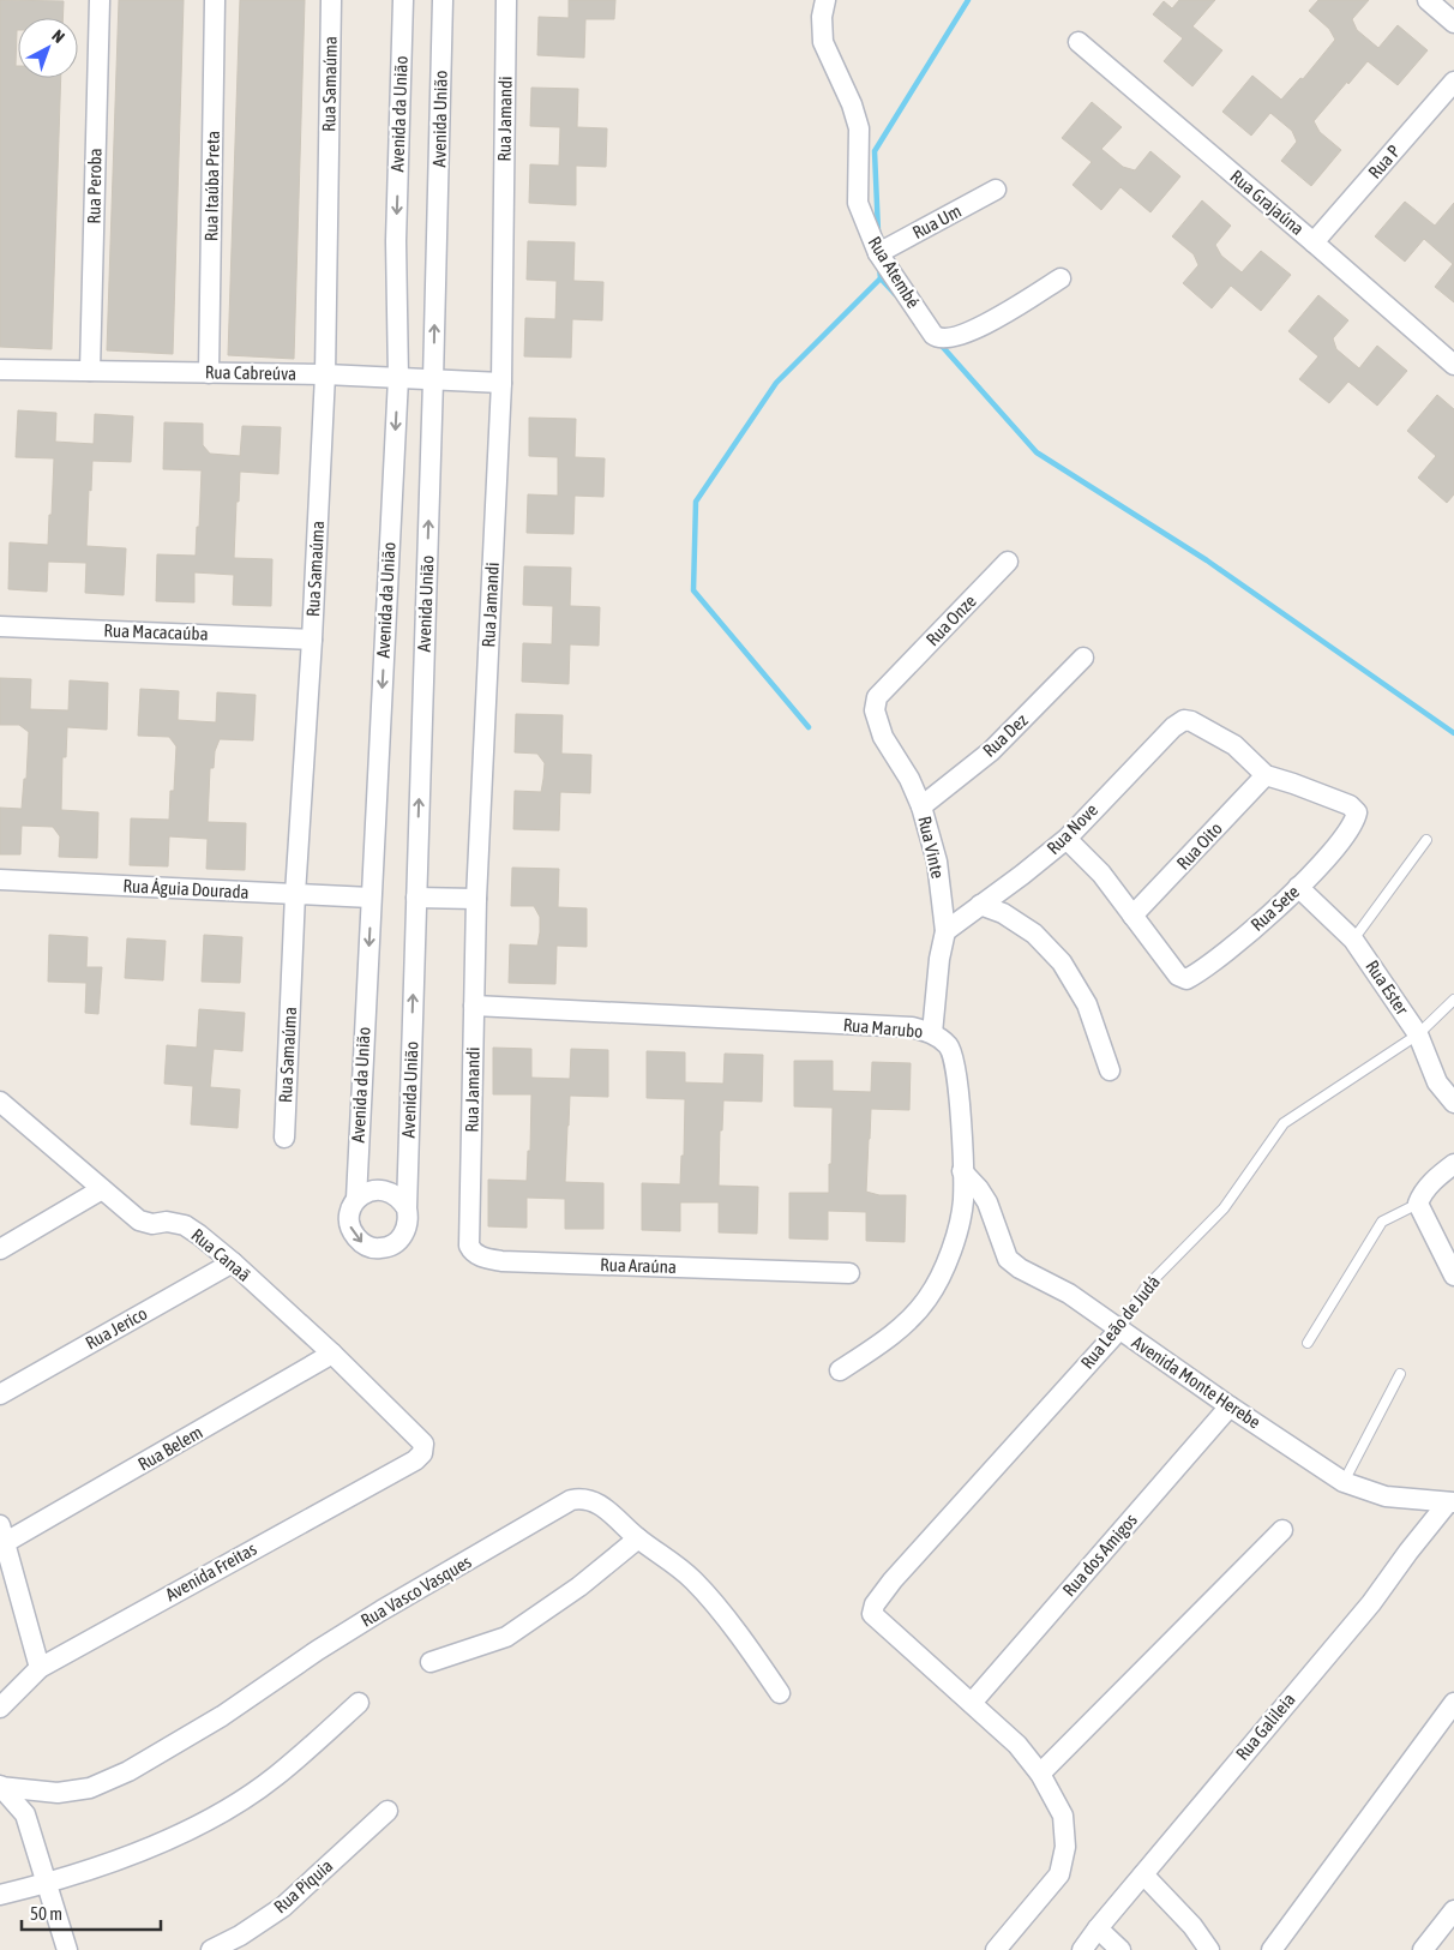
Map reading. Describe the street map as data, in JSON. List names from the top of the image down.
{
  "streets": {
    "street": [
      "Rua Samaúma",
      "Avenida da União",
      "Avenida União",
      "Rua Jamandi",
      "Rua P",
      "Rua Peroba",
      "Rua Itaúba Preta",
      "Rua Grajaúna",
      "Rua Um",
      "Rua Atembé",
      "Rua Cabreúva",
      "Rua Onze",
      "Rua Macacaúba",
      "Rua Dez",
      "Rua Nove",
      "Rua Oito",
      "Rua Vinte",
      "Rua Águia Dourada",
      "Rua Sete",
      "Rua Ester",
      "Rua Marubo",
      "Rua Canaã",
      "Rua Araúna",
      "Rua Leão de Judá",
      "Rua Jerico",
      "Avenida Monte Herebe",
      "Rua Belem",
      "Rua dos Amigos",
      "Avenida Freitas",
      "Rua Vasco Vasques",
      "Rua Galileia",
      "Rua Piquia"
    ]
  },
  "crossings": [
    ["Rua Samaúma", "Rua Cabreúva"],
    ["Rua Samaúma", "Rua Macacaúba"],
    ["Rua Samaúma", "Rua Águia Dourada"],
    ["Avenida da União", "Avenida União"],
    ["Avenida da União", "Rua Cabreúva"],
    ["Avenida da União", "Rua Águia Dourada"],
    ["Avenida União", "Rua Cabreúva"],
    ["Rua Jamandi", "Rua Cabreúva"],
    ["Rua Jamandi", "Rua Marubo"],
    ["Rua Jamandi", "Rua Araúna"],
    ["Rua P", "Rua Grajaúna"],
    ["Rua Peroba", "Rua Cabreúva"],
    ["Rua Itaúba Preta", "Rua Cabreúva"],
    ["Rua Um", "Rua Atembé"],
    ["Rua Onze", "Rua Vinte"],
    ["Rua Dez", "Rua Vinte"],
    ["Rua Nove", "Rua Oito"],
    ["Rua Nove", "Rua Vinte"],
    ["Rua Nove", "Rua Sete"],
    ["Rua Oito", "Rua Sete"],
    ["Rua Vinte", "Rua Marubo"],
    ["Rua Sete", "Rua Ester"],
    ["Rua Ester", "Rua Leão de Judá"],
    ["Rua Marubo", "Avenida Monte Herebe"],
    ["Rua Canaã", "Rua Jerico"],
    ["Rua Canaã", "Rua Belem"],
    ["Rua Canaã", "Avenida Freitas"],
    ["Rua Leão de Judá", "Avenida Monte Herebe"],
    ["Rua Leão de Judá", "Rua dos Amigos"],
    ["Avenida Monte Herebe", "Rua dos Amigos"],
    ["Avenida Monte Herebe", "Rua Galileia"]
  ],
  "one_way": ["Avenida da União", "Avenida União"],
  "scale_bar": "50 m",
  "north": "top right"
}
